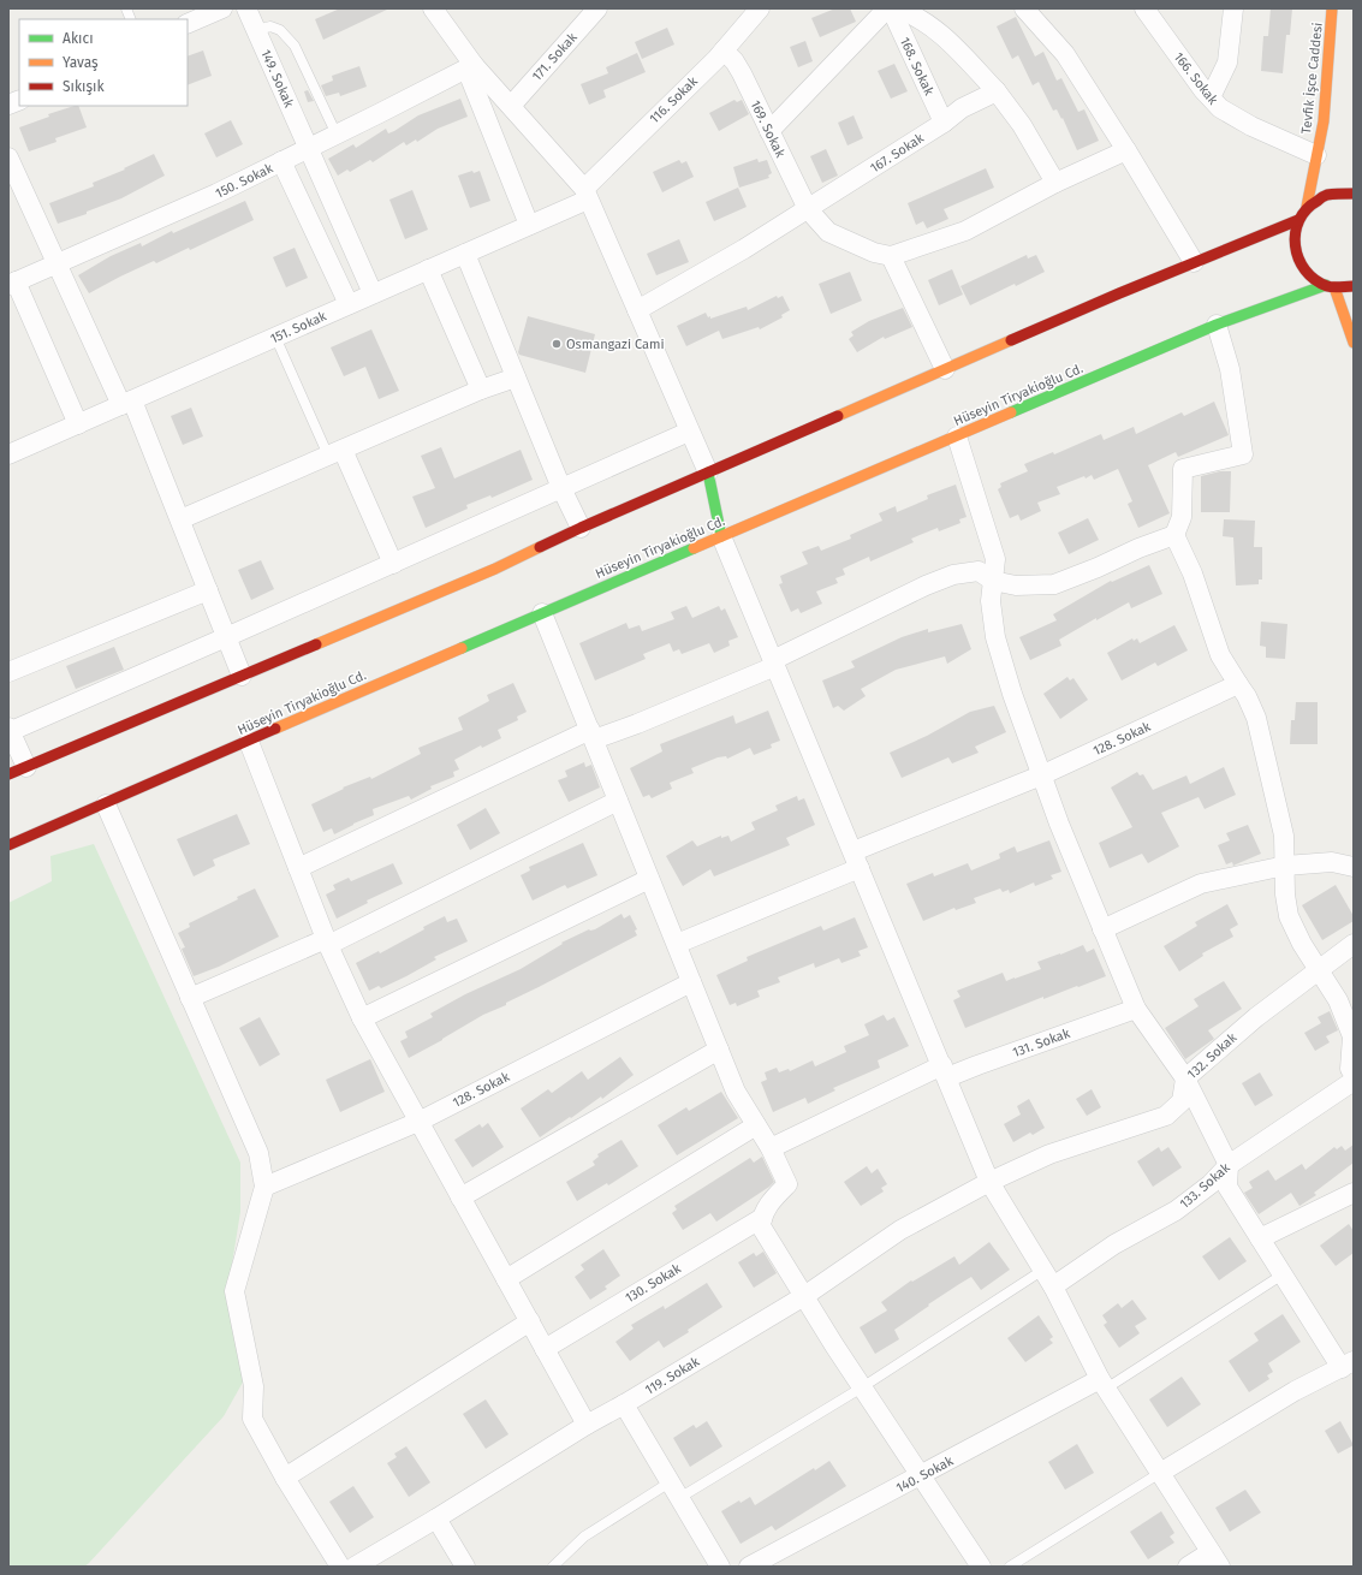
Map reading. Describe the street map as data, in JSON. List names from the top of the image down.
{
  "streets": {
    "street": [
      "171. Sokak",
      "168. Sokak",
      "149. Sokak",
      "166. Sokak",
      "Tevfik İşce Caddesi",
      "116. Sokak",
      "169. Sokak",
      "167. Sokak",
      "150. Sokak",
      "151. Sokak",
      "Hüseyin Tiryakioğlu Cd.",
      "128. Sokak",
      "131. Sokak",
      "132. Sokak",
      "133. Sokak",
      "130. Sokak",
      "119. Sokak",
      "140. Sokak"
    ]
  },
  "crossings": [
    ["168. Sokak", "167. Sokak"],
    ["149. Sokak", "150. Sokak"],
    ["149. Sokak", "151. Sokak"],
    ["166. Sokak", "Tevfik İşce Caddesi"],
    ["116. Sokak", "169. Sokak"],
    ["116. Sokak", "151. Sokak"],
    ["169. Sokak", "167. Sokak"],
    ["132. Sokak", "119. Sokak"]
  ],
  "places": ["Osmangazi Cami"],
  "legend": ["Akıcı", "Yavaş", "Sıkışık"]
}
